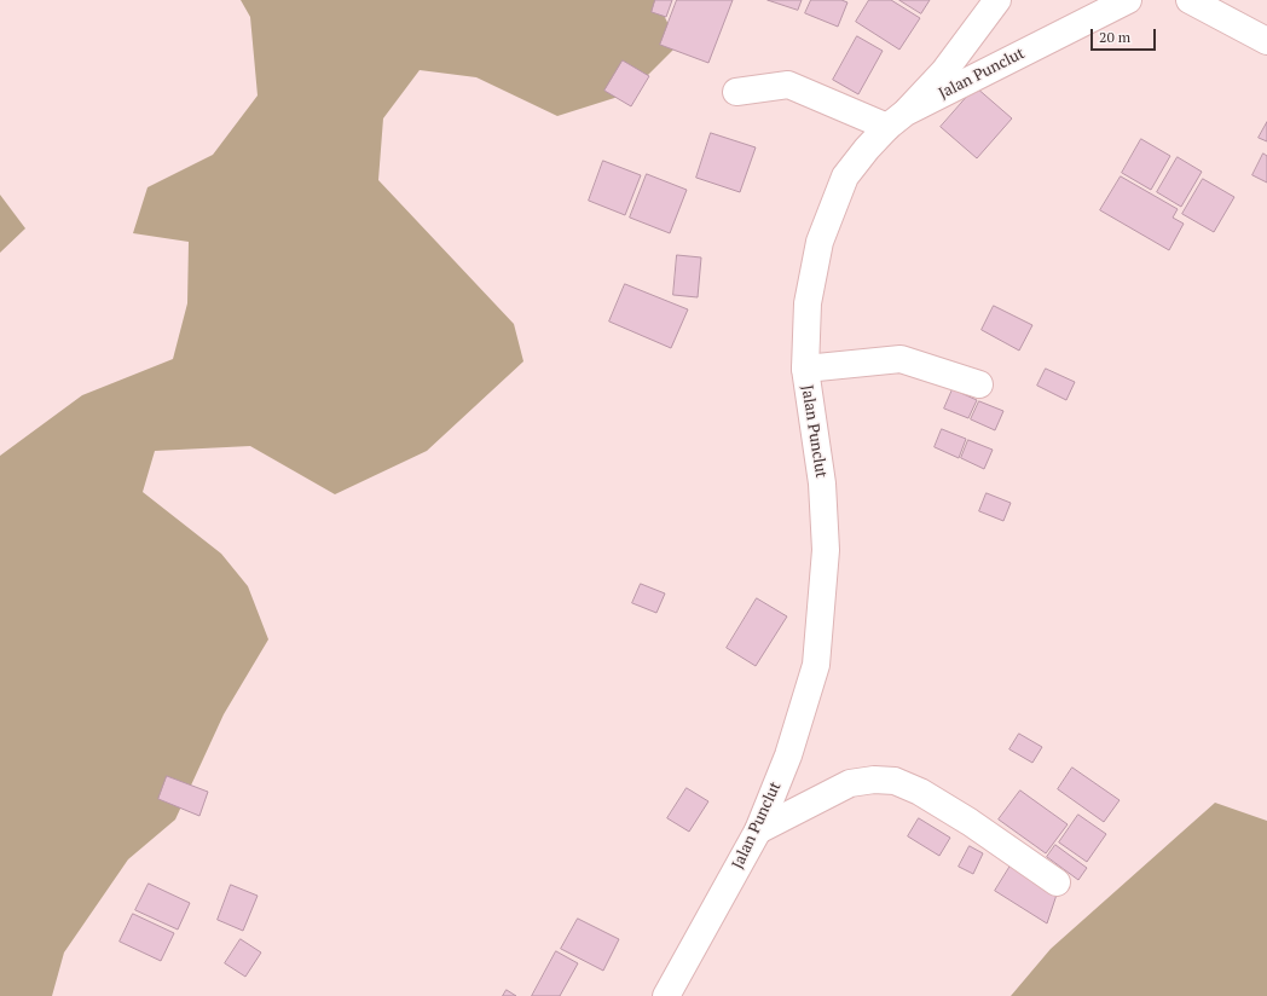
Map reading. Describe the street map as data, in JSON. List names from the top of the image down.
{
  "streets": {
    "main road": ["Jalan Punclut"]
  },
  "scale_bar": "20 m"
}
